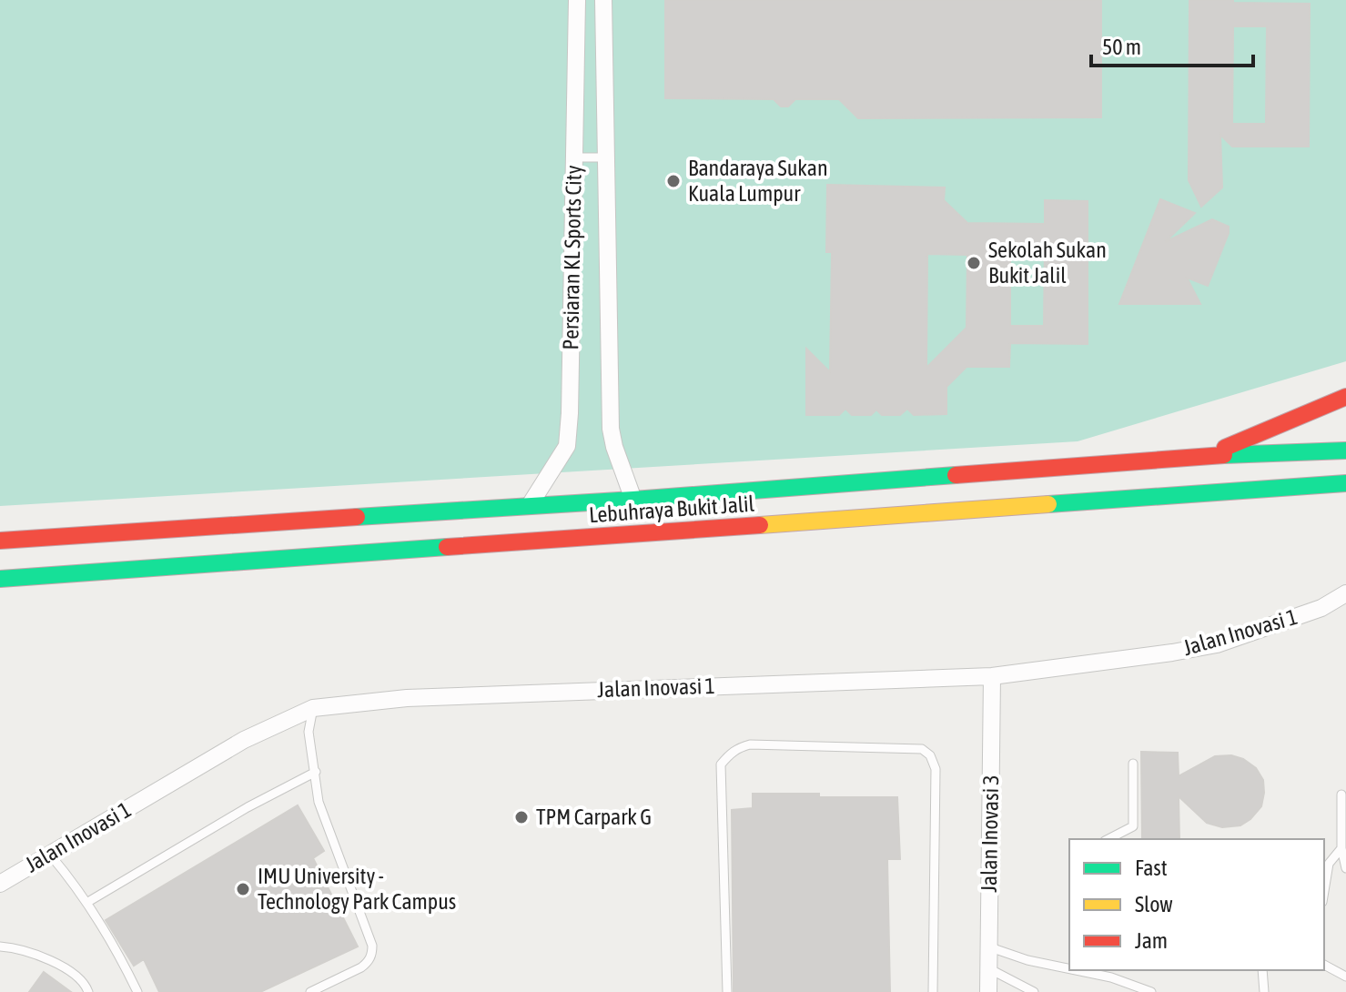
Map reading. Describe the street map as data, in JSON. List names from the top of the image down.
{
  "streets": {
    "highway": ["Lebuhraya Bukit Jalil"],
    "street": ["Persiaran KL Sports City", "Jalan Inovasi 1", "Jalan Inovasi 3"]
  },
  "crossings": [
    ["Persiaran KL Sports City", "Lebuhraya Bukit Jalil"],
    ["Jalan Inovasi 1", "Jalan Inovasi 3"]
  ],
  "places": [
    "Bandaraya Sukan Kuala Lumpur",
    "Sekolah Sukan Bukit Jalil",
    "TPM Carpark G",
    "IMU University - Technology Park Campus"
  ],
  "legend": ["Fast", "Slow", "Jam"],
  "scale_bar": "50 m"
}
